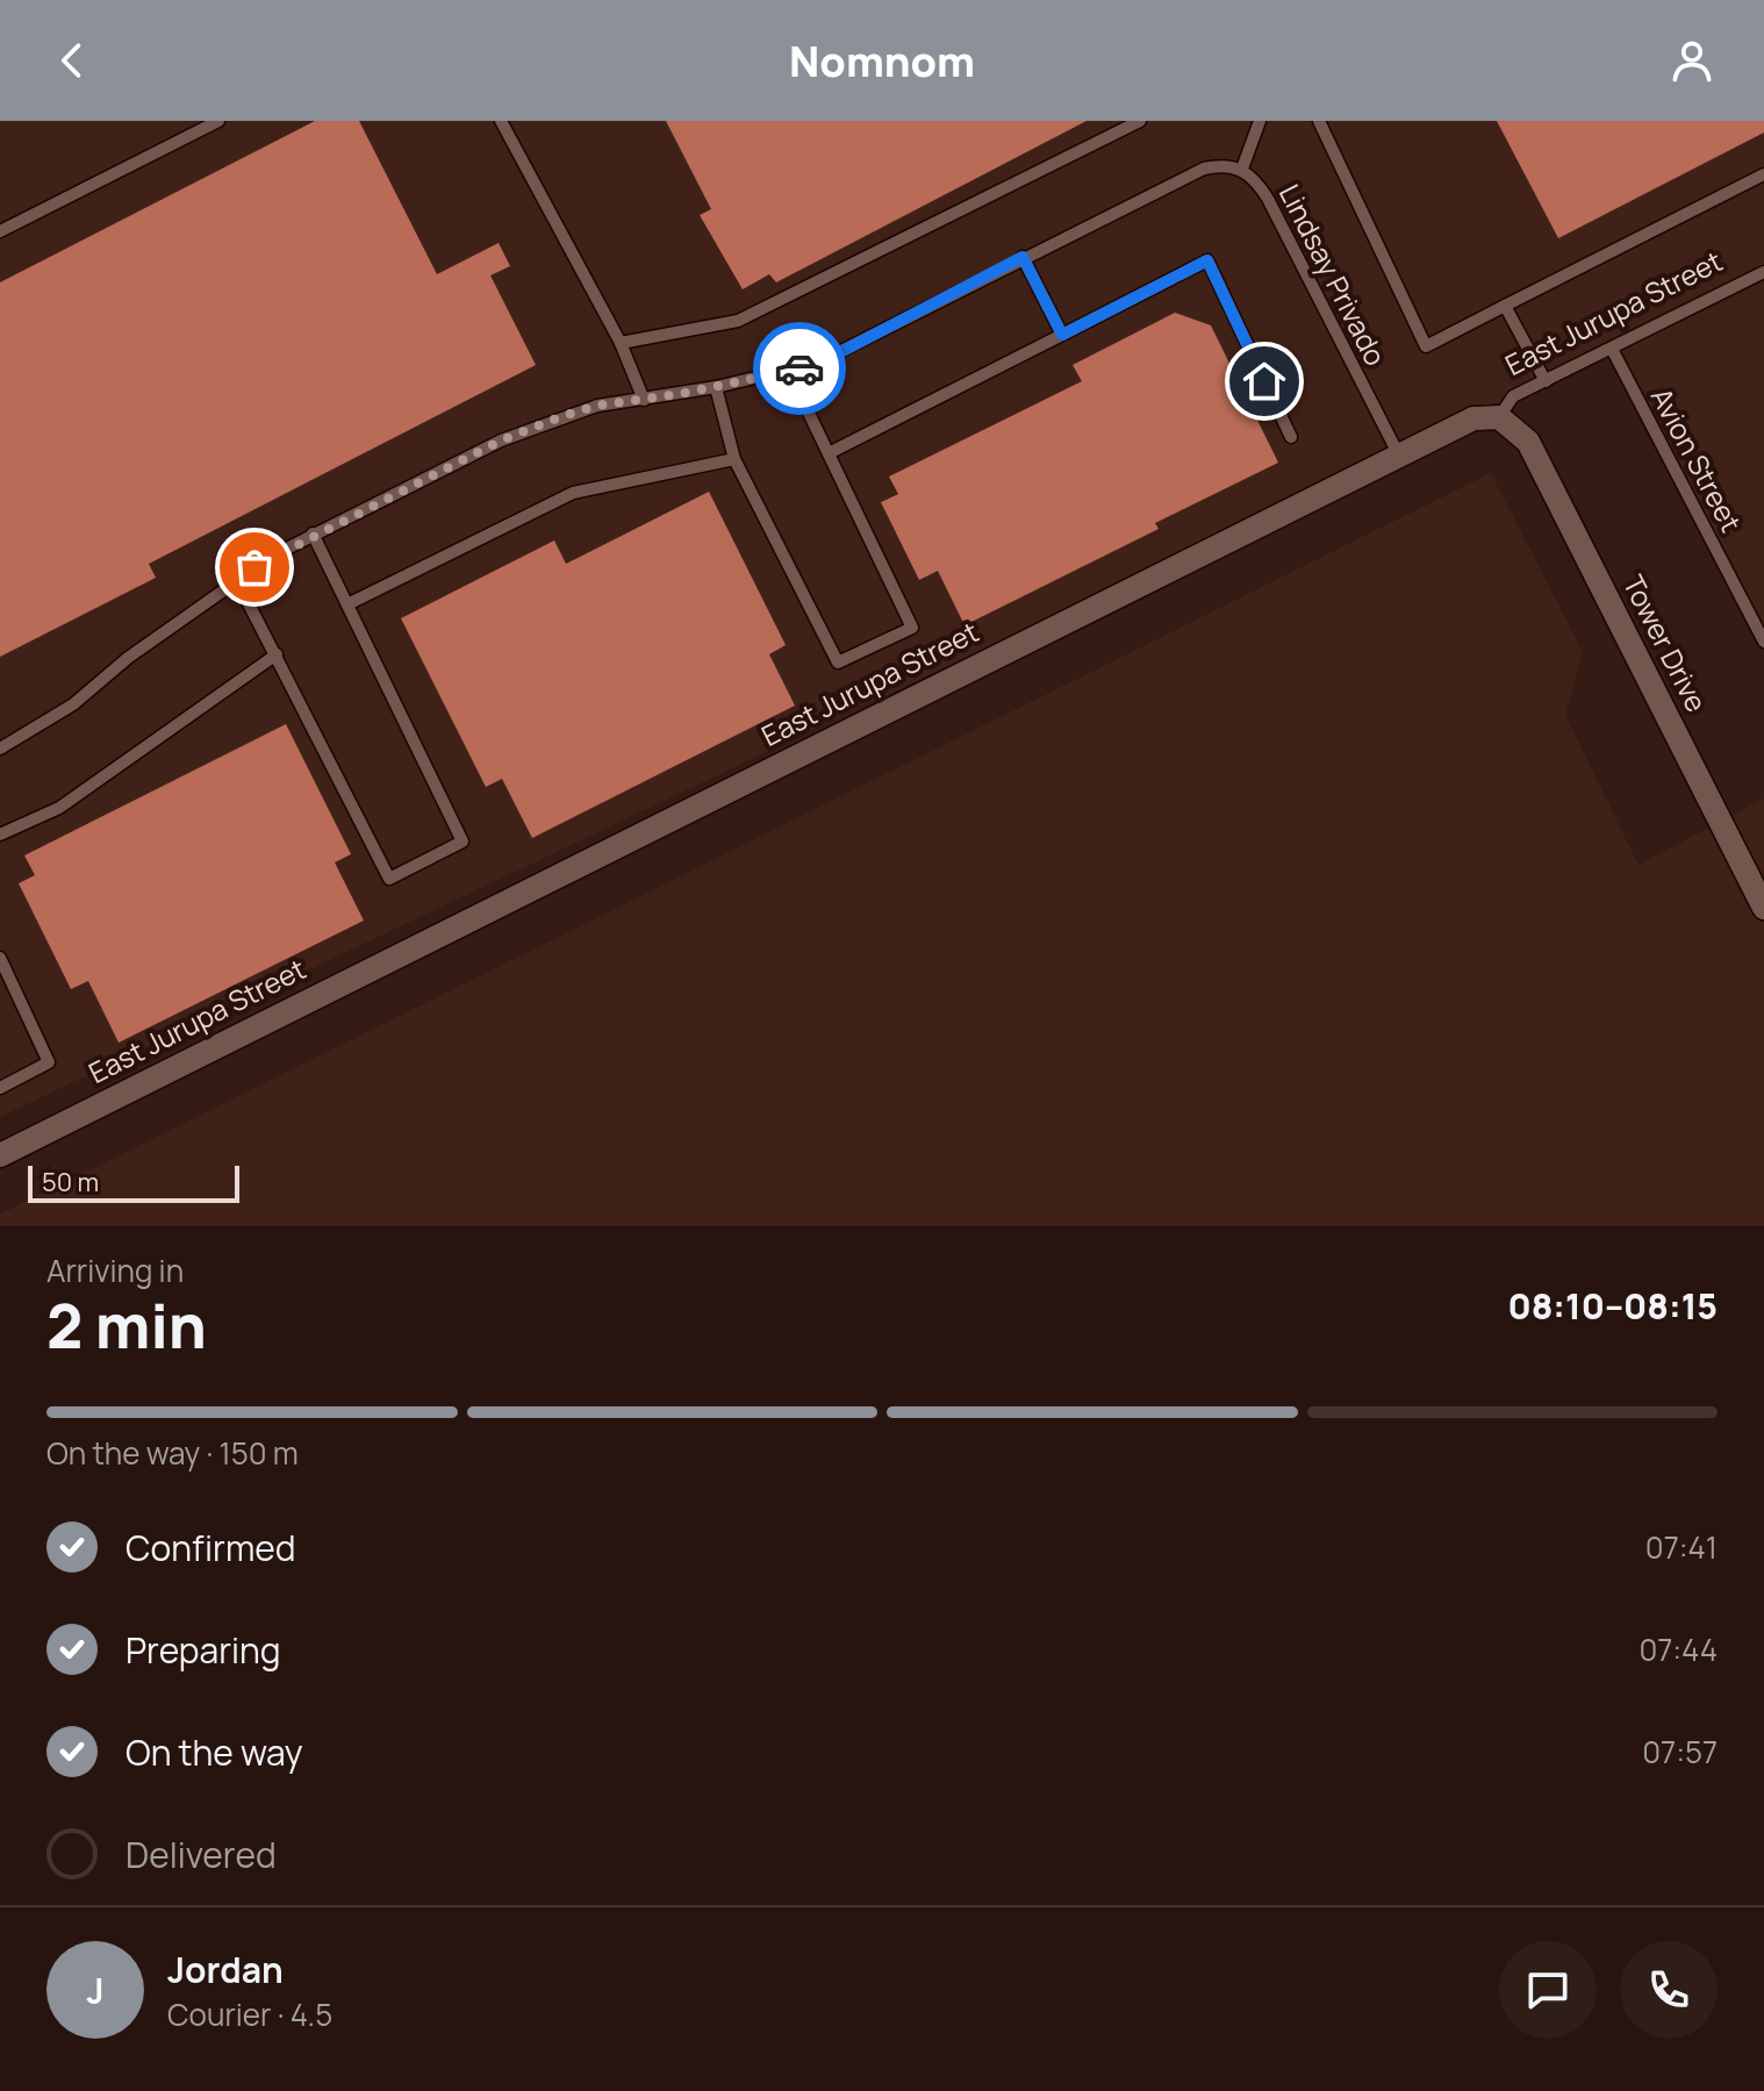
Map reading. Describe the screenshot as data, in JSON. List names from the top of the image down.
{
  "streets": {
    "street": ["East Jurupa Street", "Tower Drive"],
    "lane": ["Lindsay Privado", "Avion Street"]
  },
  "crossings": [
    ["Lindsay Privado", "East Jurupa Street"],
    ["East Jurupa Street", "Avion Street"],
    ["East Jurupa Street", "Tower Drive"]
  ],
  "scale_bar": "50 m",
  "page": {
    "header": "Nomnom",
    "scale": "50 m",
    "heading": ["2 min", "Arriving in", "08:10–08:15"],
    "panel": ["Jordan", "Courier · 4.5"],
    "bar": "On the way · 150 m",
    "list": [
      ["Confirmed", "07:41"],
      ["Preparing", "07:44"],
      ["On the way", "07:57"],
      "Delivered"
    ],
    "round": "J"
  }
}
